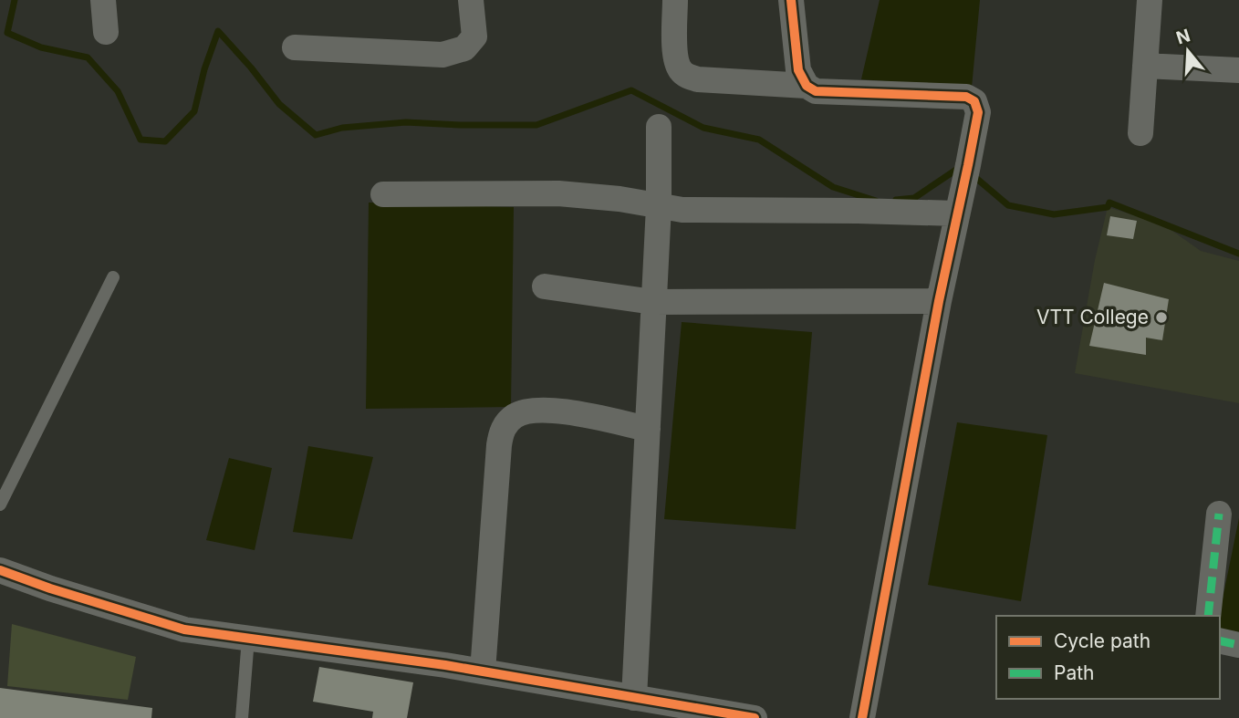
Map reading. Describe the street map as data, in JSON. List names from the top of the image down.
{
  "places": ["VTT College"],
  "legend": ["Cycle path", "Path"],
  "north": "top"
}
